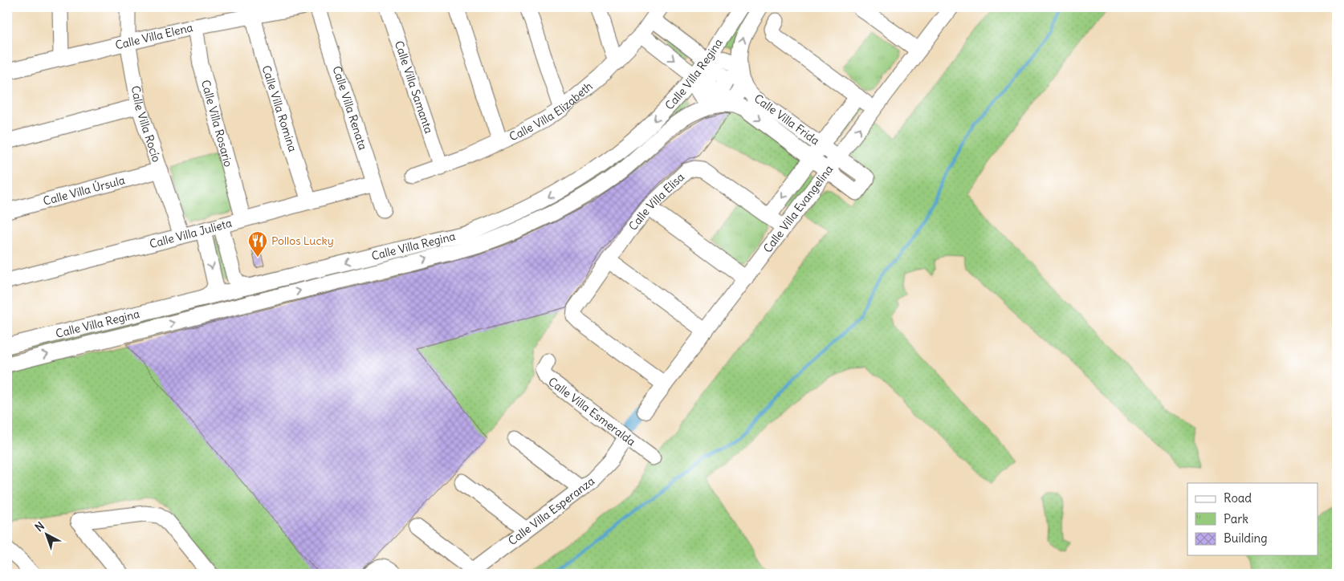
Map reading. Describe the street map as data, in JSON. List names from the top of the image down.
{
  "streets": {
    "street": [
      "Calle Villa Elena",
      "Calle Villa Regina",
      "Calle Villa Samanta",
      "Calle Villa Renata",
      "Calle Villa Romina",
      "Calle Villa Elizabeth",
      "Calle Villa Frida",
      "Calle Villa Rocío",
      "Calle Villa Rosario",
      "Calle Villa Úrsula",
      "Calle Villa Elisa",
      "Calle Villa Evangelina",
      "Calle Villa Julieta",
      "Calle Villa Esmeralda",
      "Calle Villa Esperanza"
    ]
  },
  "crossings": [
    ["Calle Villa Elena", "Calle Villa Romina"],
    ["Calle Villa Elena", "Calle Villa Rocío"],
    ["Calle Villa Elena", "Calle Villa Rosario"],
    ["Calle Villa Regina", "Calle Villa Frida"],
    ["Calle Villa Samanta", "Calle Villa Elizabeth"],
    ["Calle Villa Renata", "Calle Villa Julieta"],
    ["Calle Villa Romina", "Calle Villa Julieta"],
    ["Calle Villa Elizabeth", "Calle Villa Frida"],
    ["Calle Villa Frida", "Calle Villa Evangelina"],
    ["Calle Villa Rocío", "Calle Villa Úrsula"],
    ["Calle Villa Rocío", "Calle Villa Julieta"],
    ["Calle Villa Rosario", "Calle Villa Julieta"],
    ["Calle Villa Elisa", "Calle Villa Evangelina"],
    ["Calle Villa Esmeralda", "Calle Villa Esperanza"]
  ],
  "places": {
    "restaurant": ["Pollos Lucky"]
  },
  "legend": ["Road", "Park", "Building"],
  "north": "top left"
}
